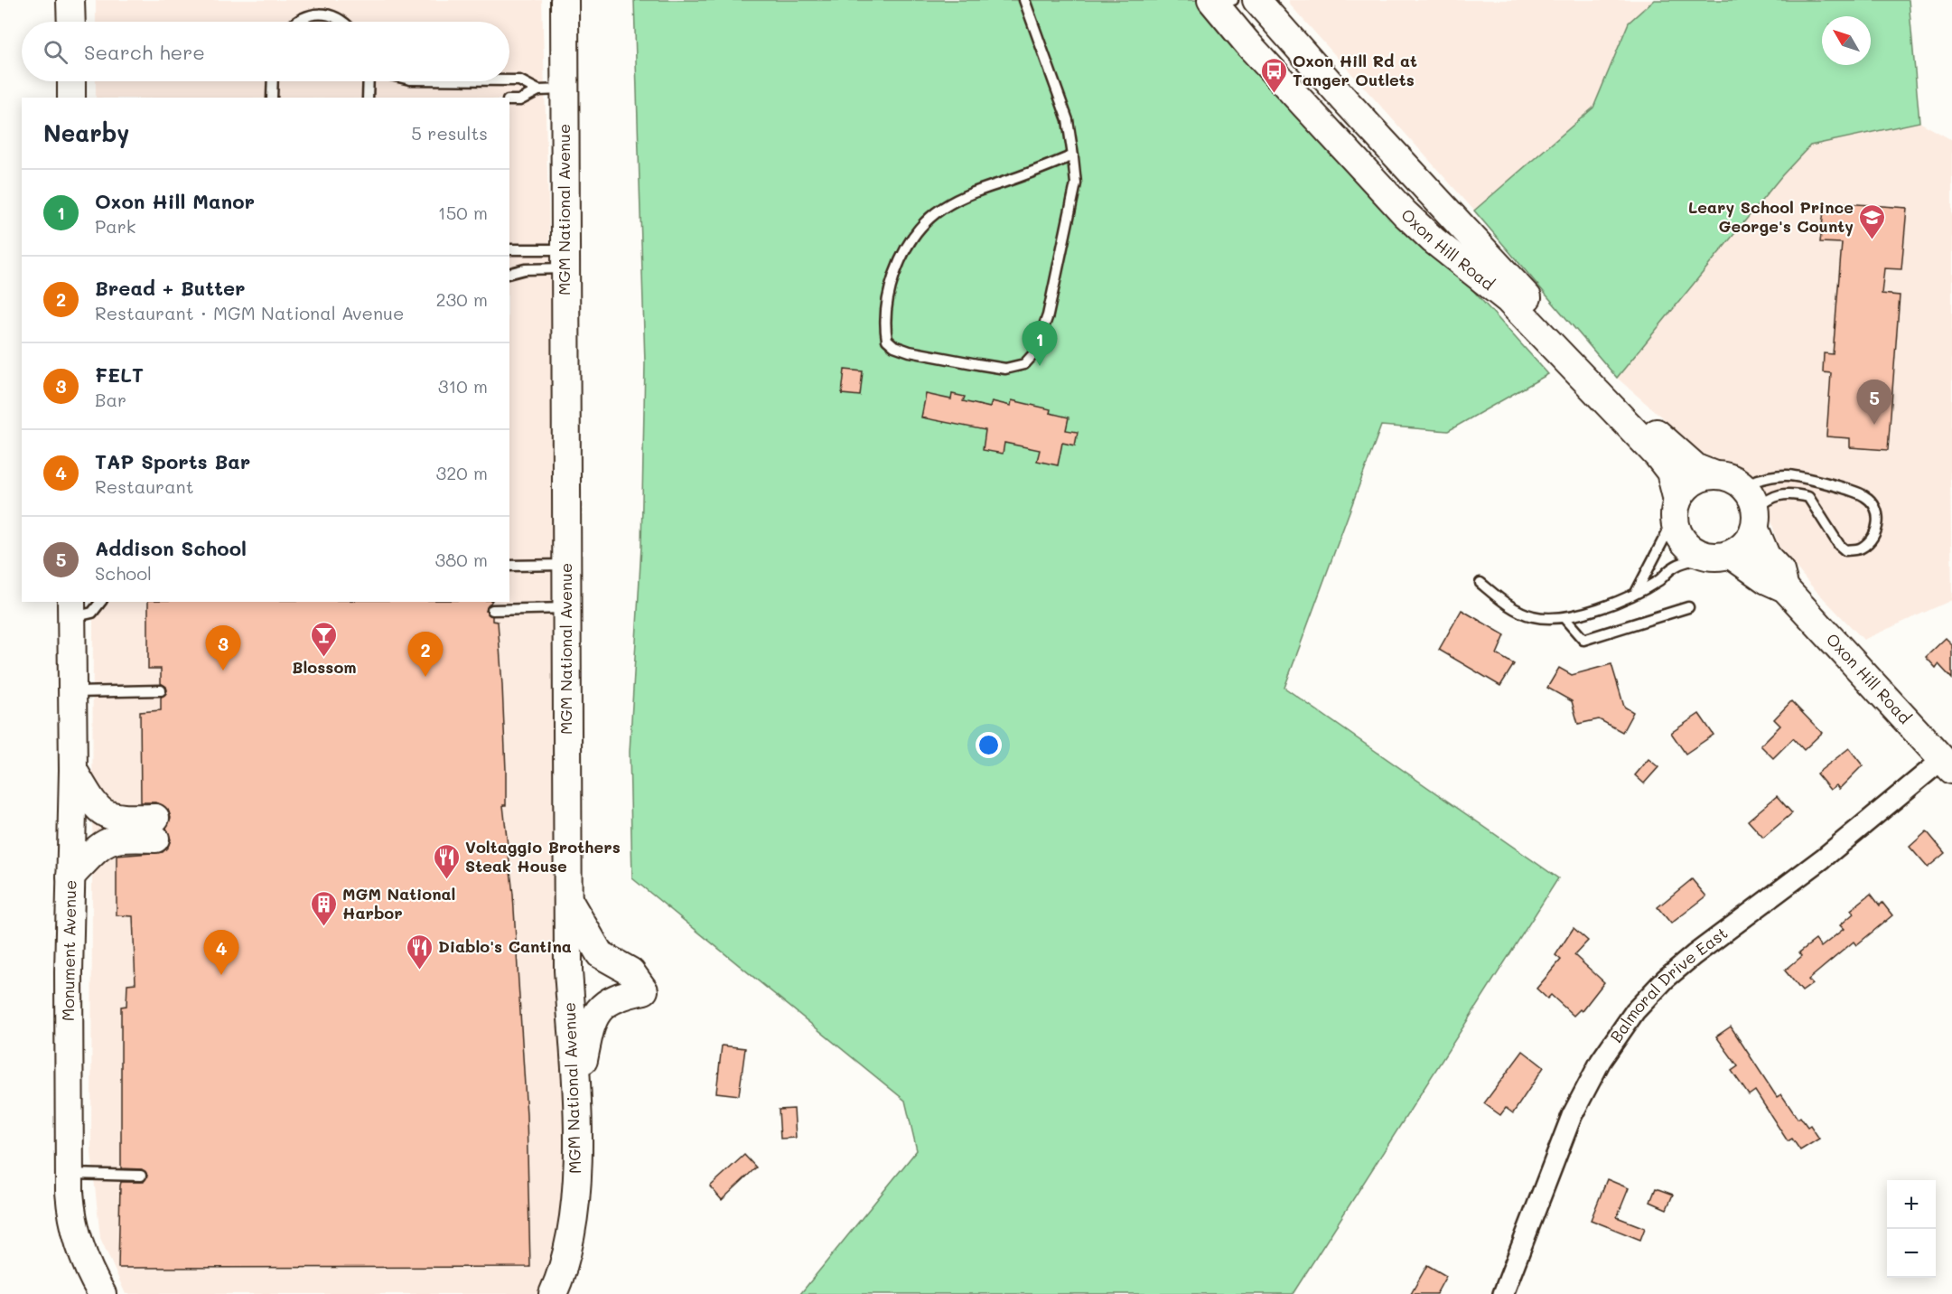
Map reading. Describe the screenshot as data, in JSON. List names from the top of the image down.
{
  "streets": {
    "main road": ["MGM National Avenue", "Oxon Hill Road", "Monument Avenue"],
    "street": ["Balmoral Drive East"]
  },
  "crossings": [
    ["Oxon Hill Road", "Balmoral Drive East"]
  ],
  "places": {
    "bus stop": ["Oxon Hill Rd at Tanger Outlets"],
    "school or university": ["Leary School Prince George's County"],
    "bar": ["Blossom"],
    "restaurant": ["Voltaggio Brothers Steak House", "Diablo's Cantina"],
    "building": ["MGM National Harbor"]
  },
  "north": "top left",
  "page": {
    "search": "Search here",
    "heading": ["Nearby", "5 results"],
    "list": [
      {
        "mark": "1",
        "name": "Oxon Hill Manor",
        "note": "Park",
        "value": "150 m"
      },
      {
        "mark": "2",
        "name": "Bread + Butter",
        "note": "Restaurant · MGM National Avenue",
        "value": "230 m"
      },
      {
        "mark": "3",
        "name": "FELT",
        "note": "Bar",
        "value": "310 m"
      },
      {
        "mark": "4",
        "name": "TAP Sports Bar",
        "note": "Restaurant",
        "value": "320 m"
      },
      {
        "mark": "5",
        "name": "Addison School",
        "note": "School",
        "value": "380 m"
      }
    ],
    "pins": [
      "1",
      "5",
      "3",
      "2",
      "4"
    ],
    "map_buttons": ["+", "−"]
  }
}
